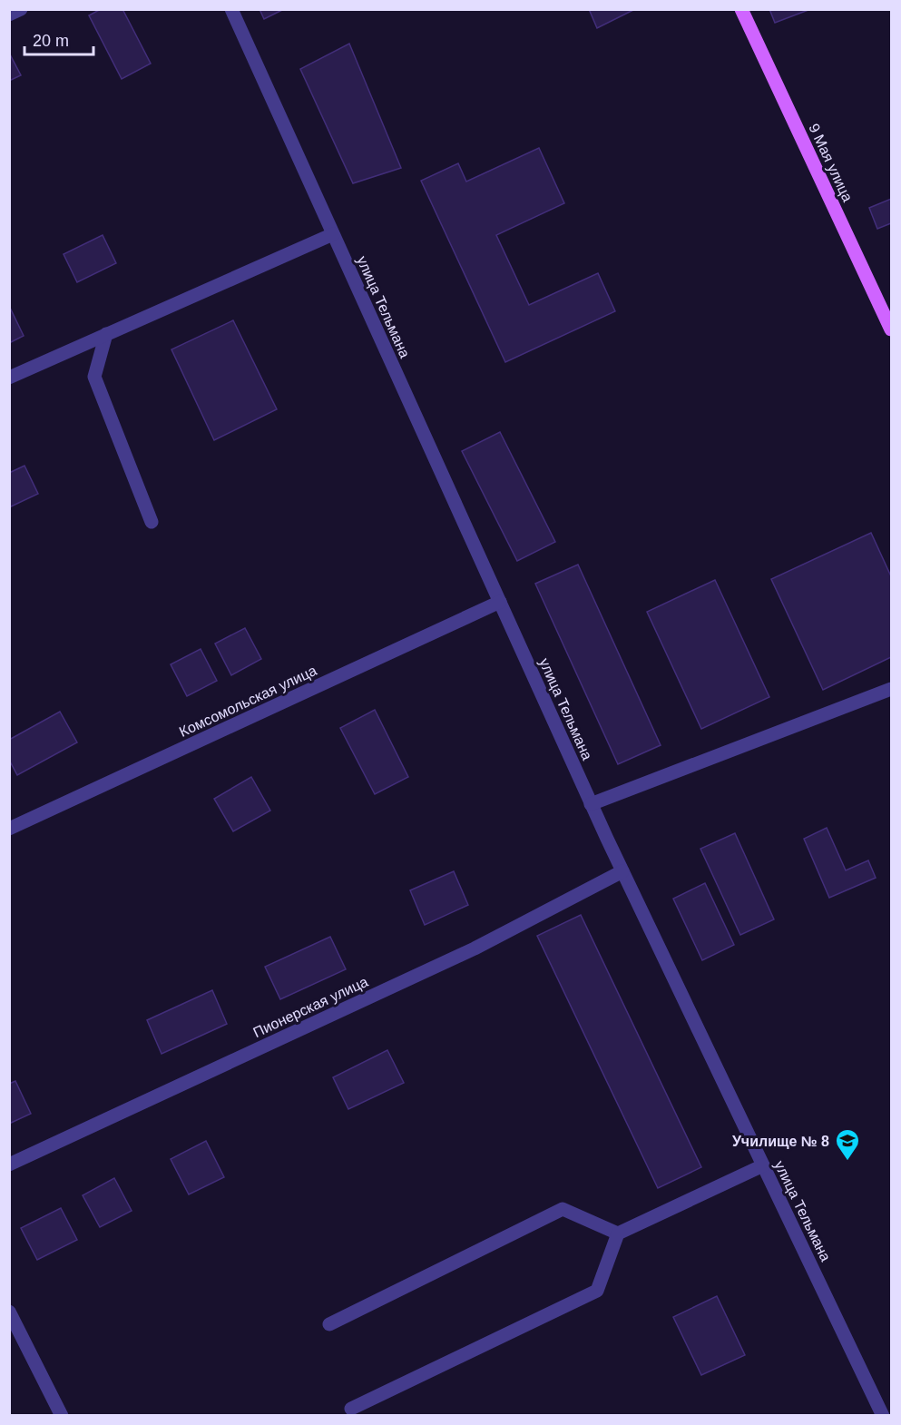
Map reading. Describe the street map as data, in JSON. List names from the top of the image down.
{
  "streets": {
    "main road": ["9 Мая улица"],
    "street": ["улица Тельмана", "Комсомольская улица", "Пионерская улица"]
  },
  "crossings": [
    ["улица Тельмана", "Комсомольская улица"],
    ["улица Тельмана", "Пионерская улица"]
  ],
  "places": {
    "school or university": ["Училище № 8"]
  },
  "scale_bar": "20 m"
}
